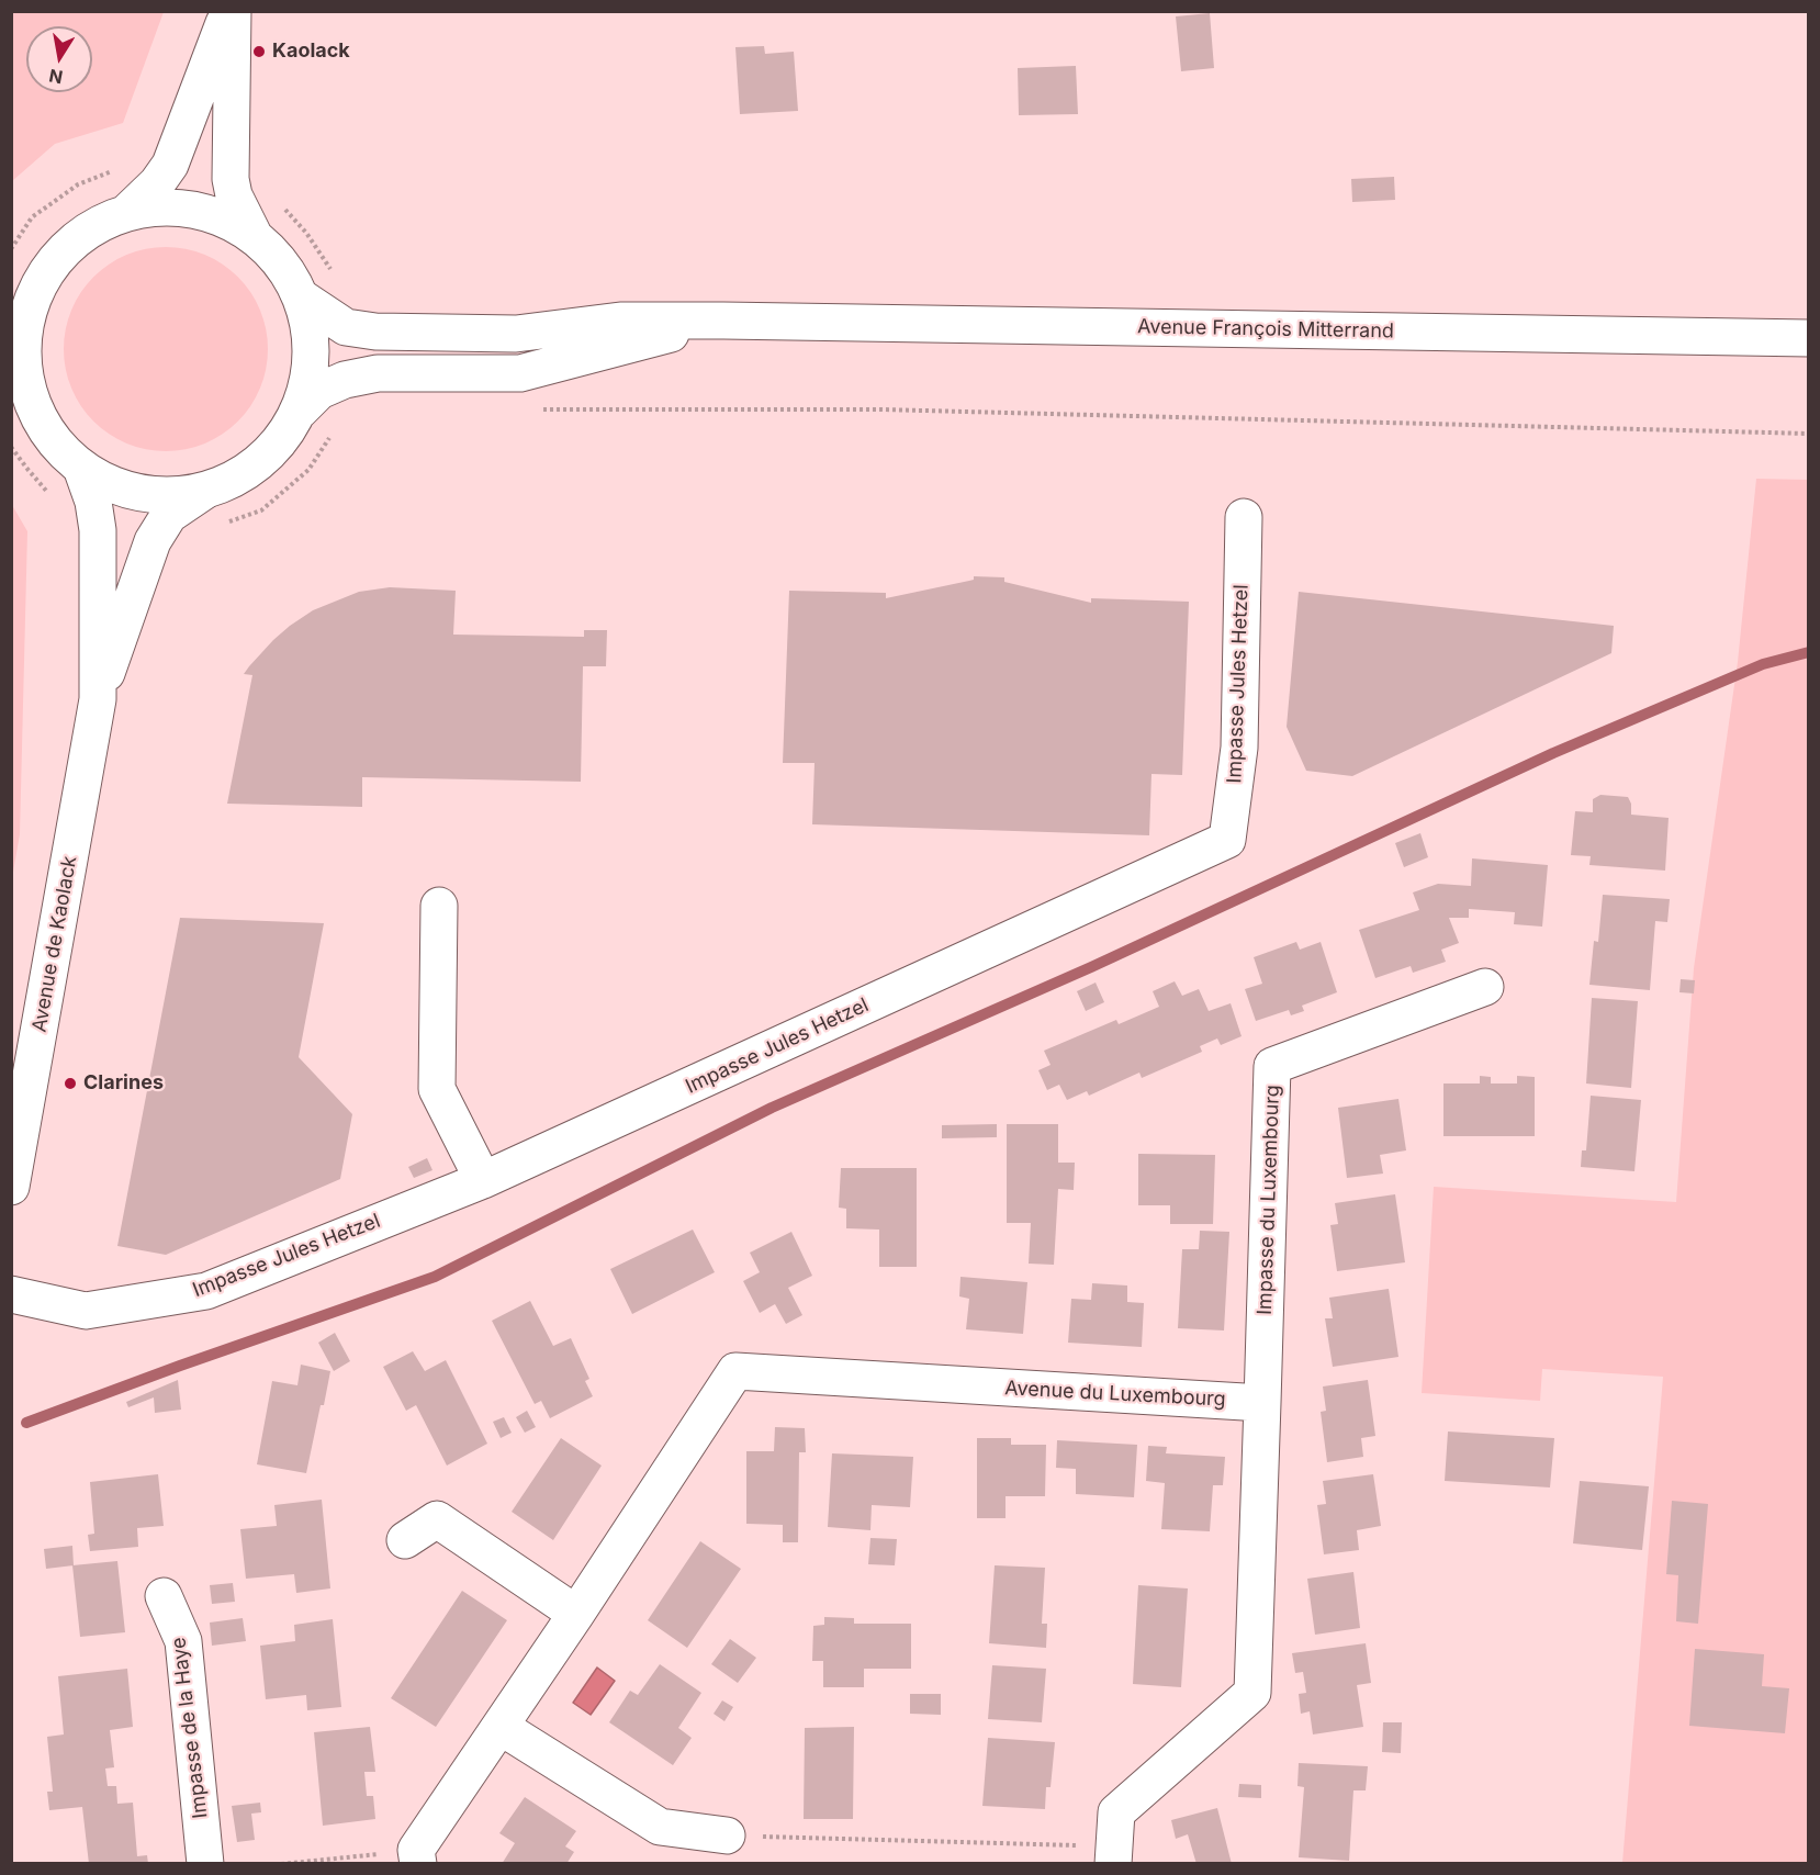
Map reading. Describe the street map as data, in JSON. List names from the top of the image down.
{
  "streets": {
    "street": [
      "Avenue François Mitterrand",
      "Impasse Jules Hetzel",
      "Avenue de Kaolack",
      "Impasse du Luxembourg",
      "Avenue du Luxembourg",
      "Impasse de la Haye"
    ]
  },
  "crossings": [
    ["Impasse du Luxembourg", "Avenue du Luxembourg"]
  ],
  "places": ["Kaolack", "Clarines"],
  "north": "bottom"
}
